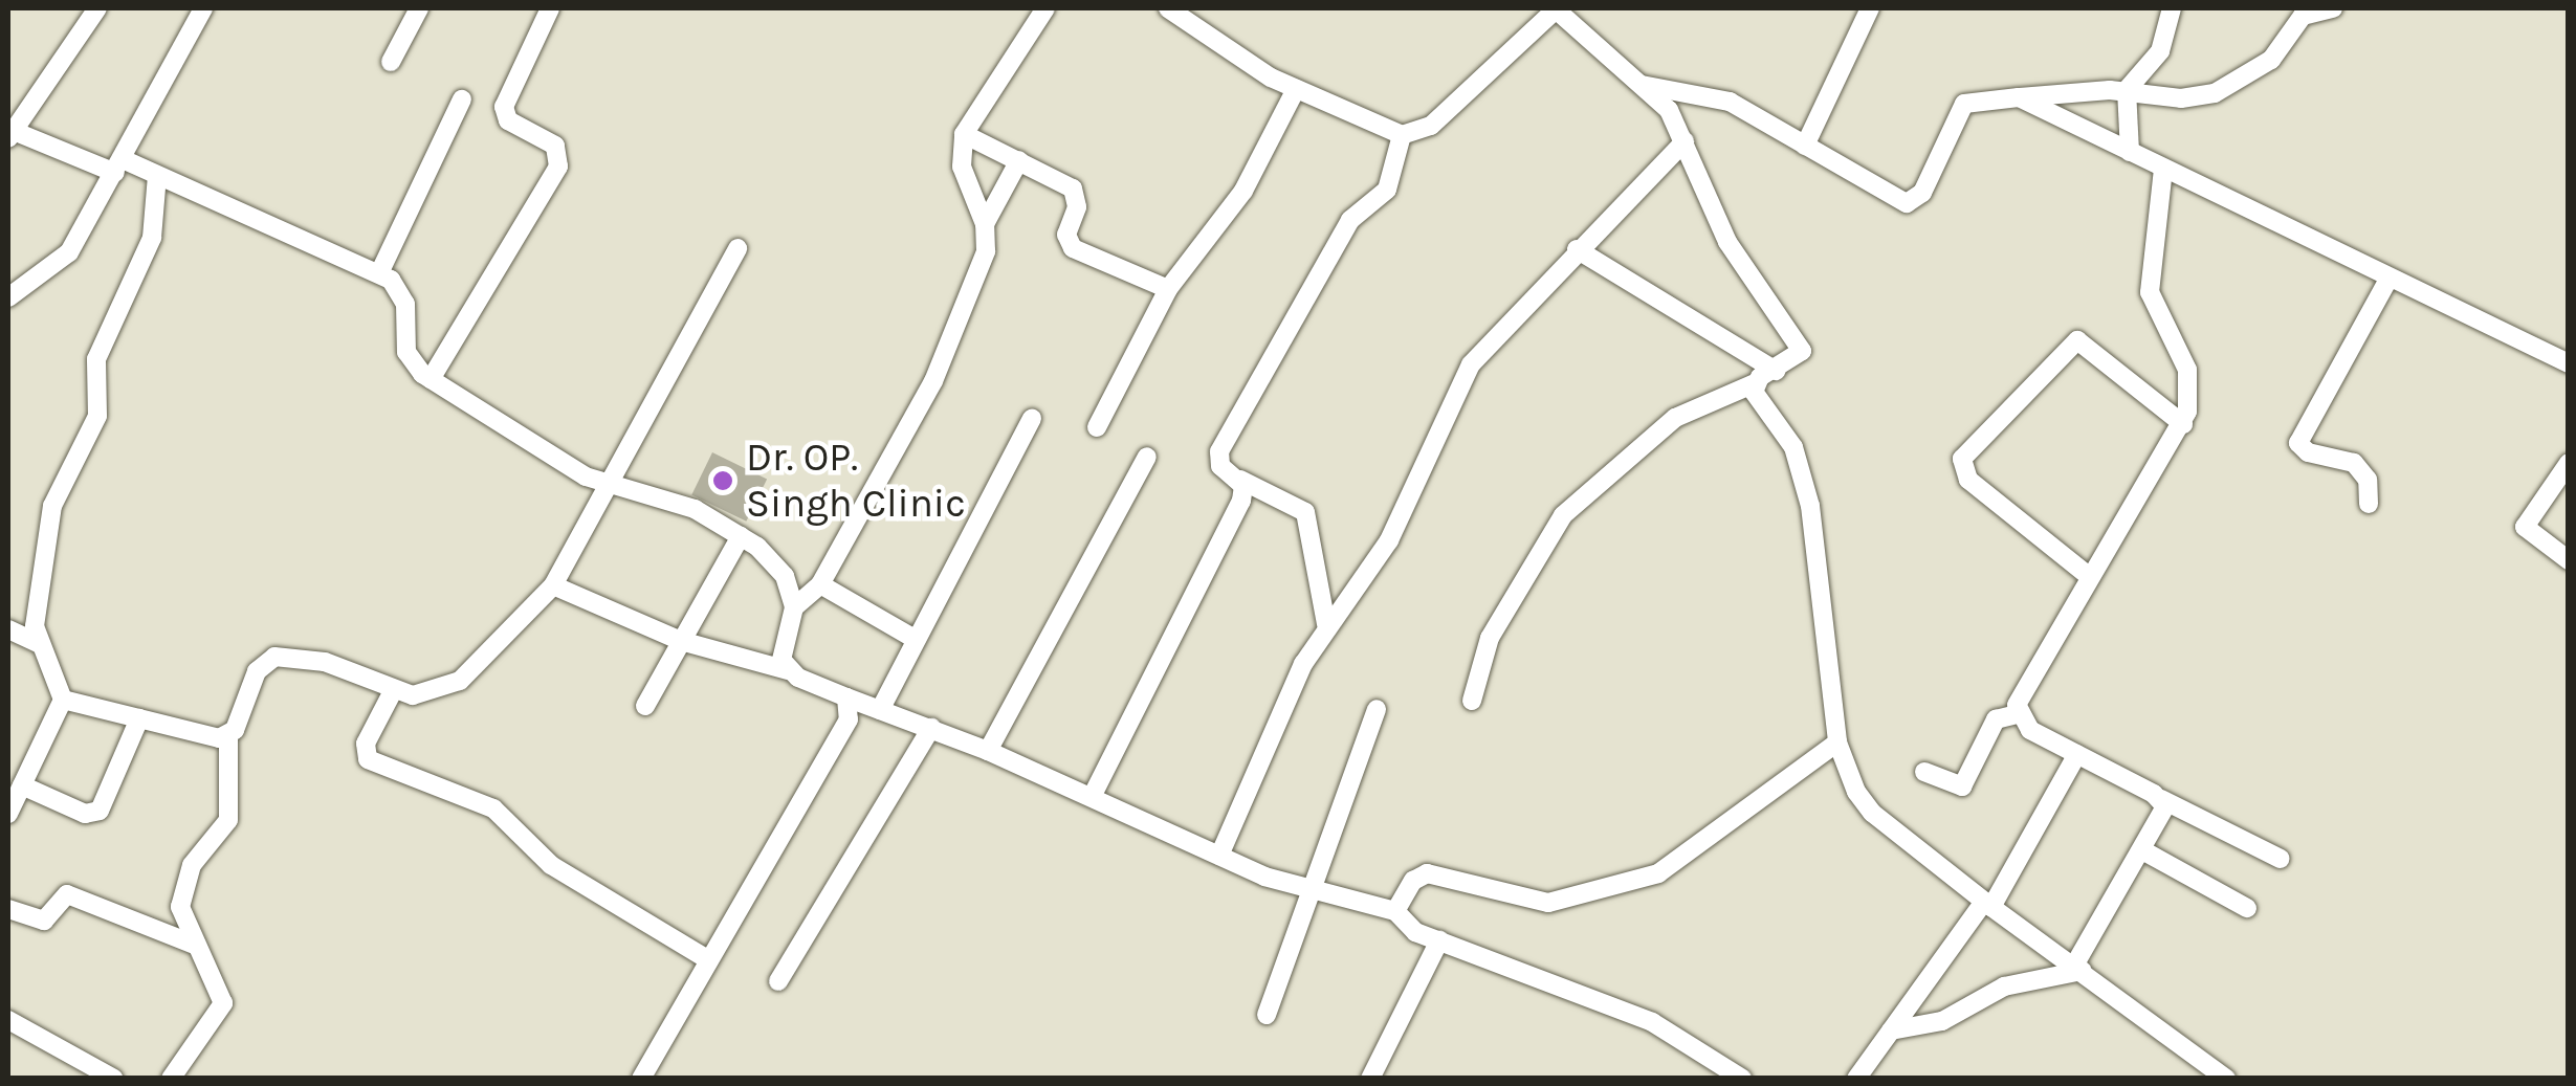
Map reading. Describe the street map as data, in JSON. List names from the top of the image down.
{
  "places": ["Dr. OP. Singh Clinic"]
}
